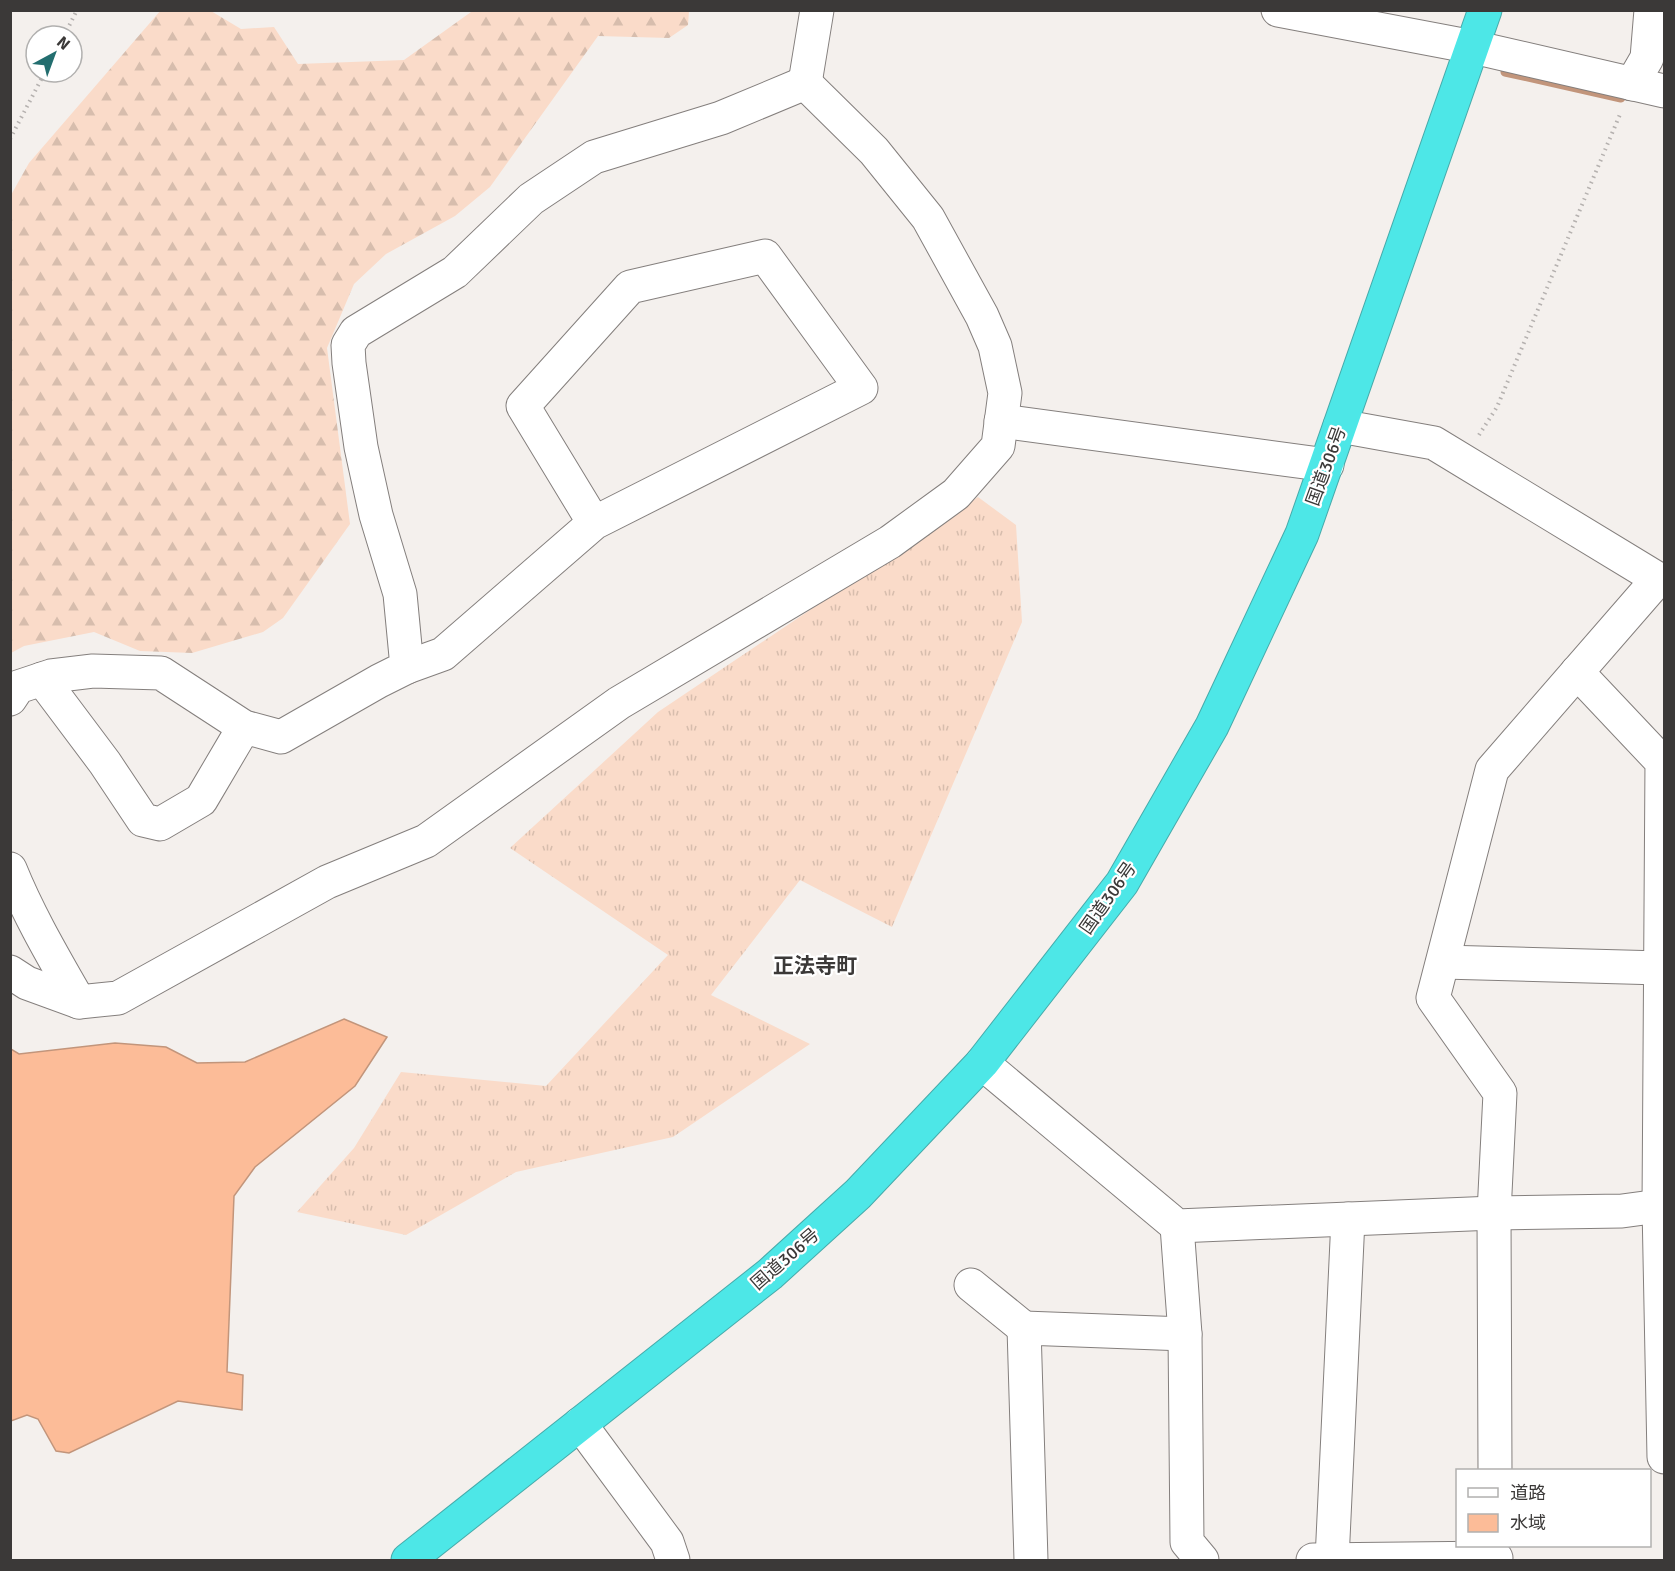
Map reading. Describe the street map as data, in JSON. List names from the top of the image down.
{
  "streets": {
    "highway": ["国道306号"]
  },
  "districts": ["正法寺町"],
  "legend": ["道路", "水域"],
  "north": "top right"
}
